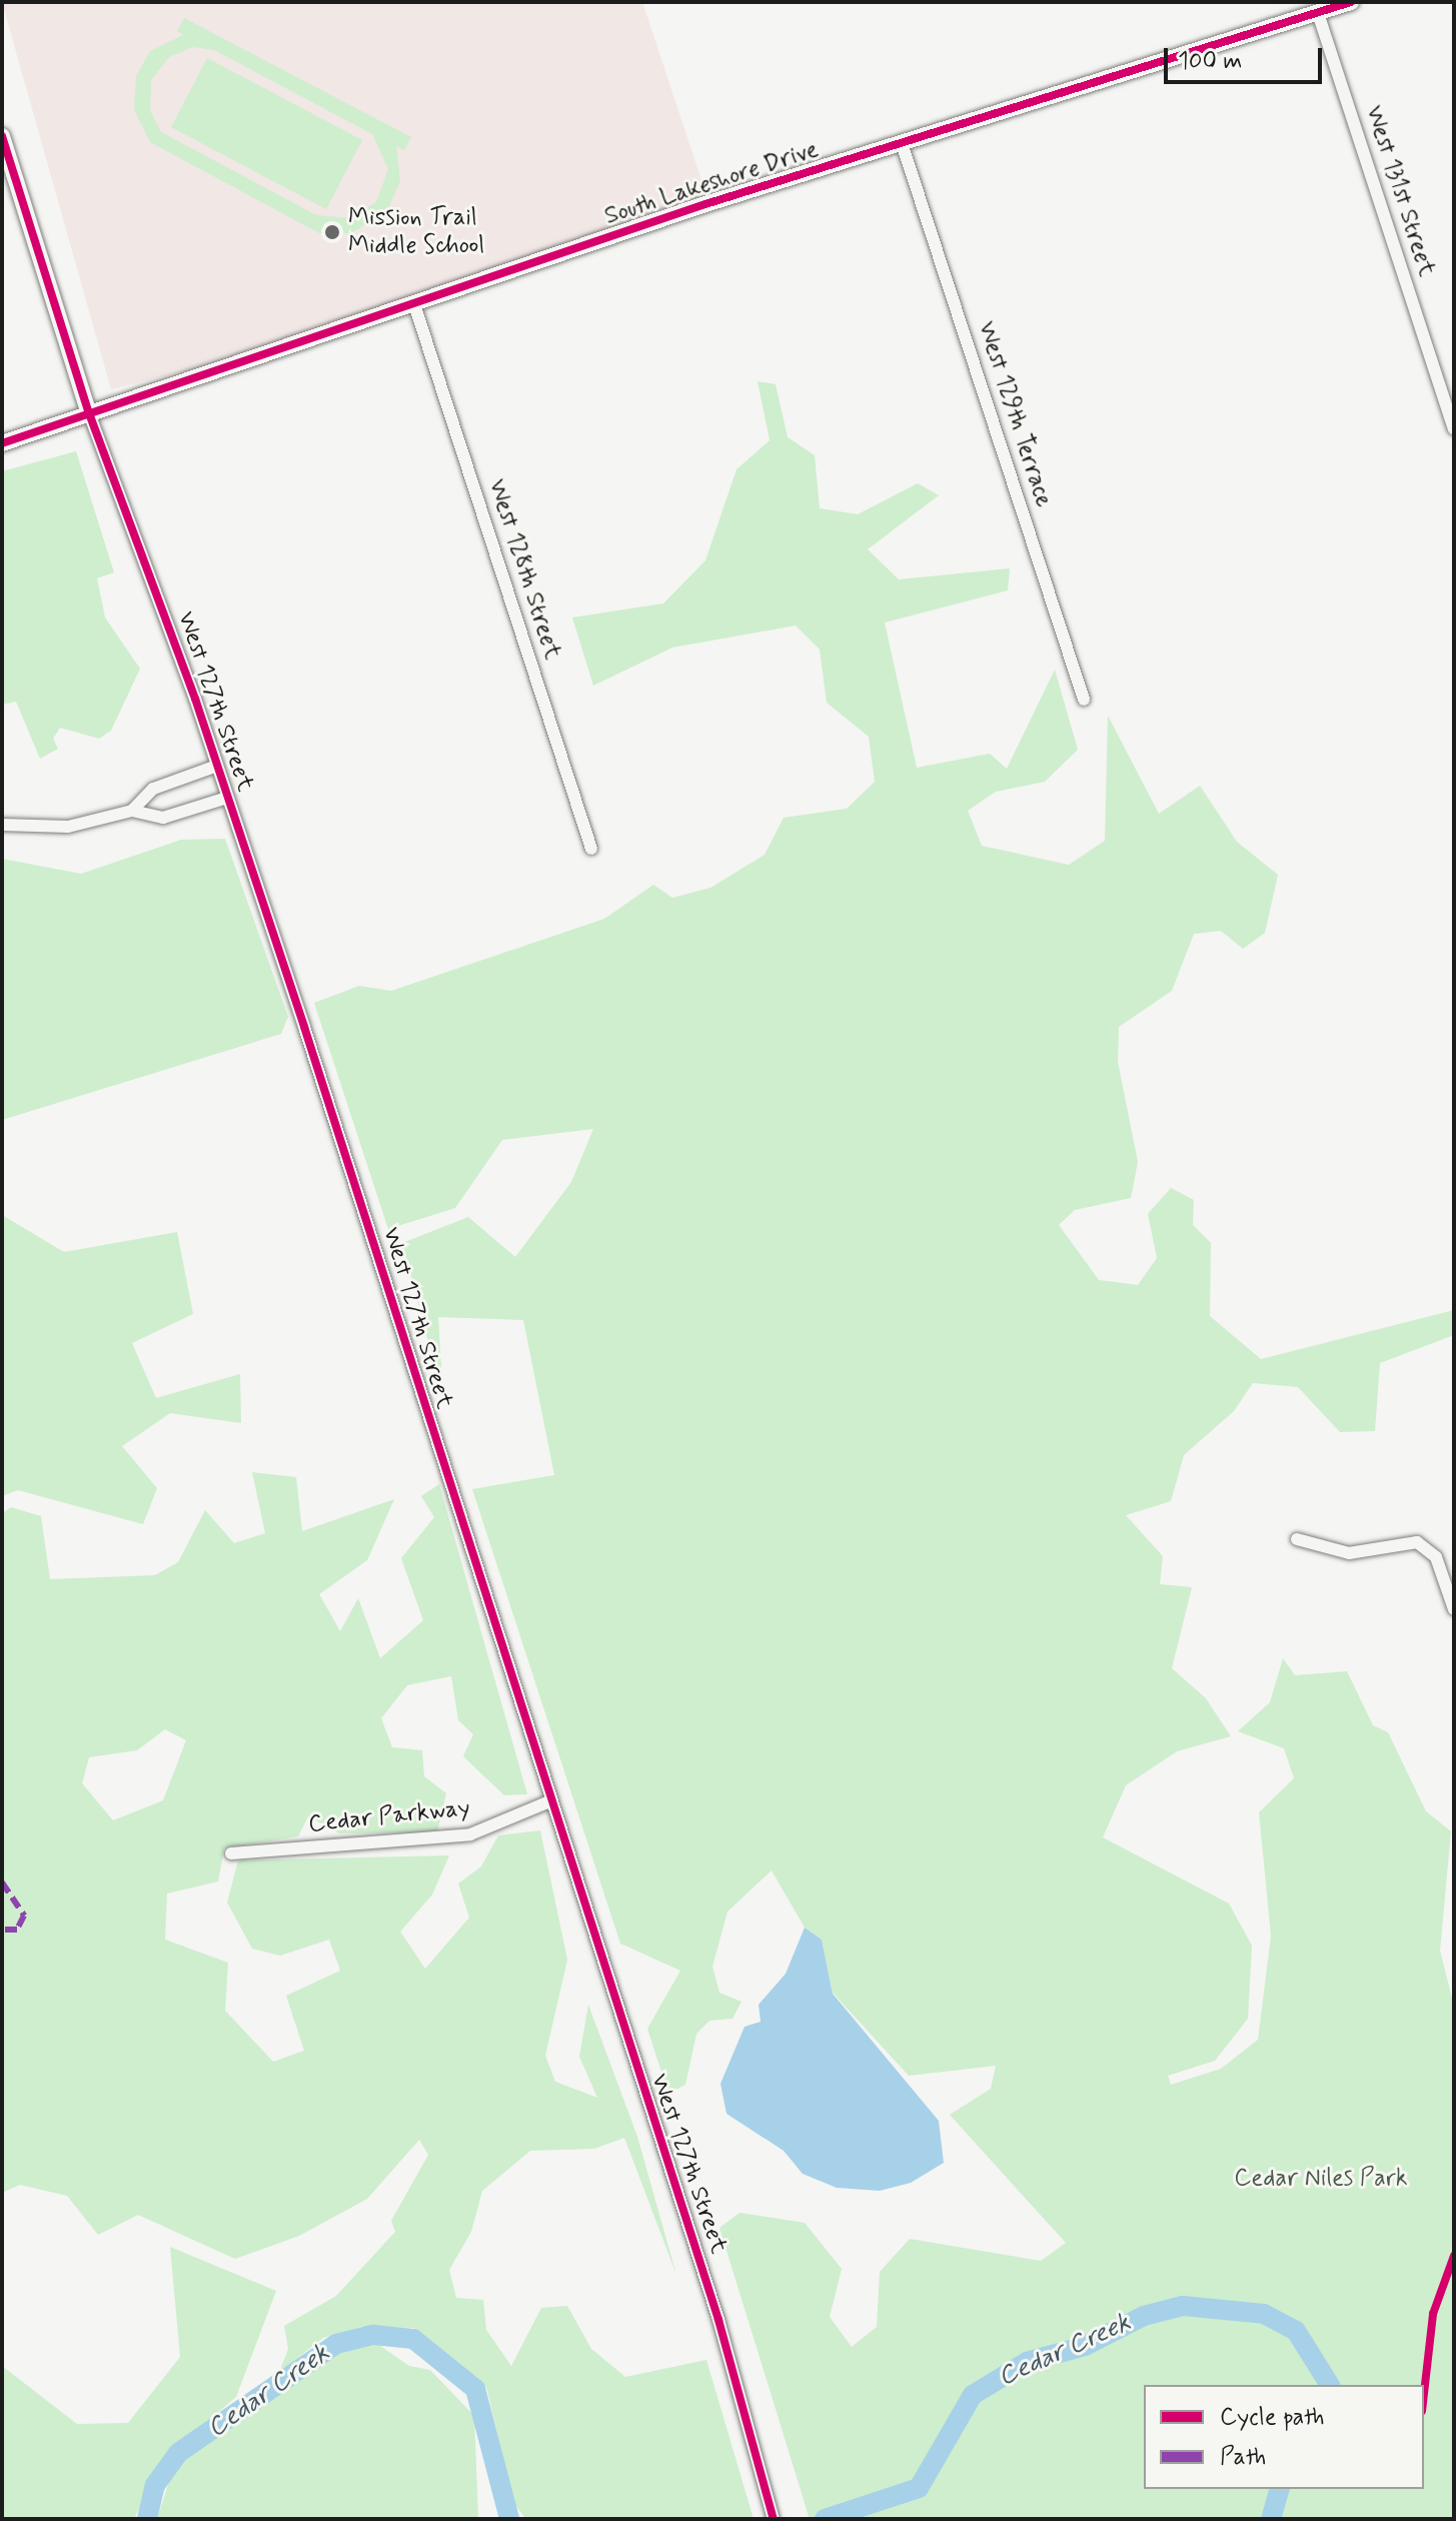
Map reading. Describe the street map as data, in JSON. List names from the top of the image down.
{
  "streets": {
    "street": [
      "South Lakeshore Drive",
      "West 131st Street",
      "West 129th Terrace",
      "West 128th Street",
      "West 127th Street",
      "Cedar Parkway"
    ]
  },
  "crossings": [
    ["South Lakeshore Drive", "West 131st Street"],
    ["South Lakeshore Drive", "West 129th Terrace"],
    ["South Lakeshore Drive", "West 128th Street"],
    ["South Lakeshore Drive", "West 127th Street"],
    ["West 127th Street", "Cedar Parkway"]
  ],
  "water": ["Cedar Creek"],
  "parks": ["Cedar Niles Park"],
  "places": ["Mission Trail Middle School"],
  "legend": ["Cycle path", "Path"],
  "scale_bar": "100 m"
}
